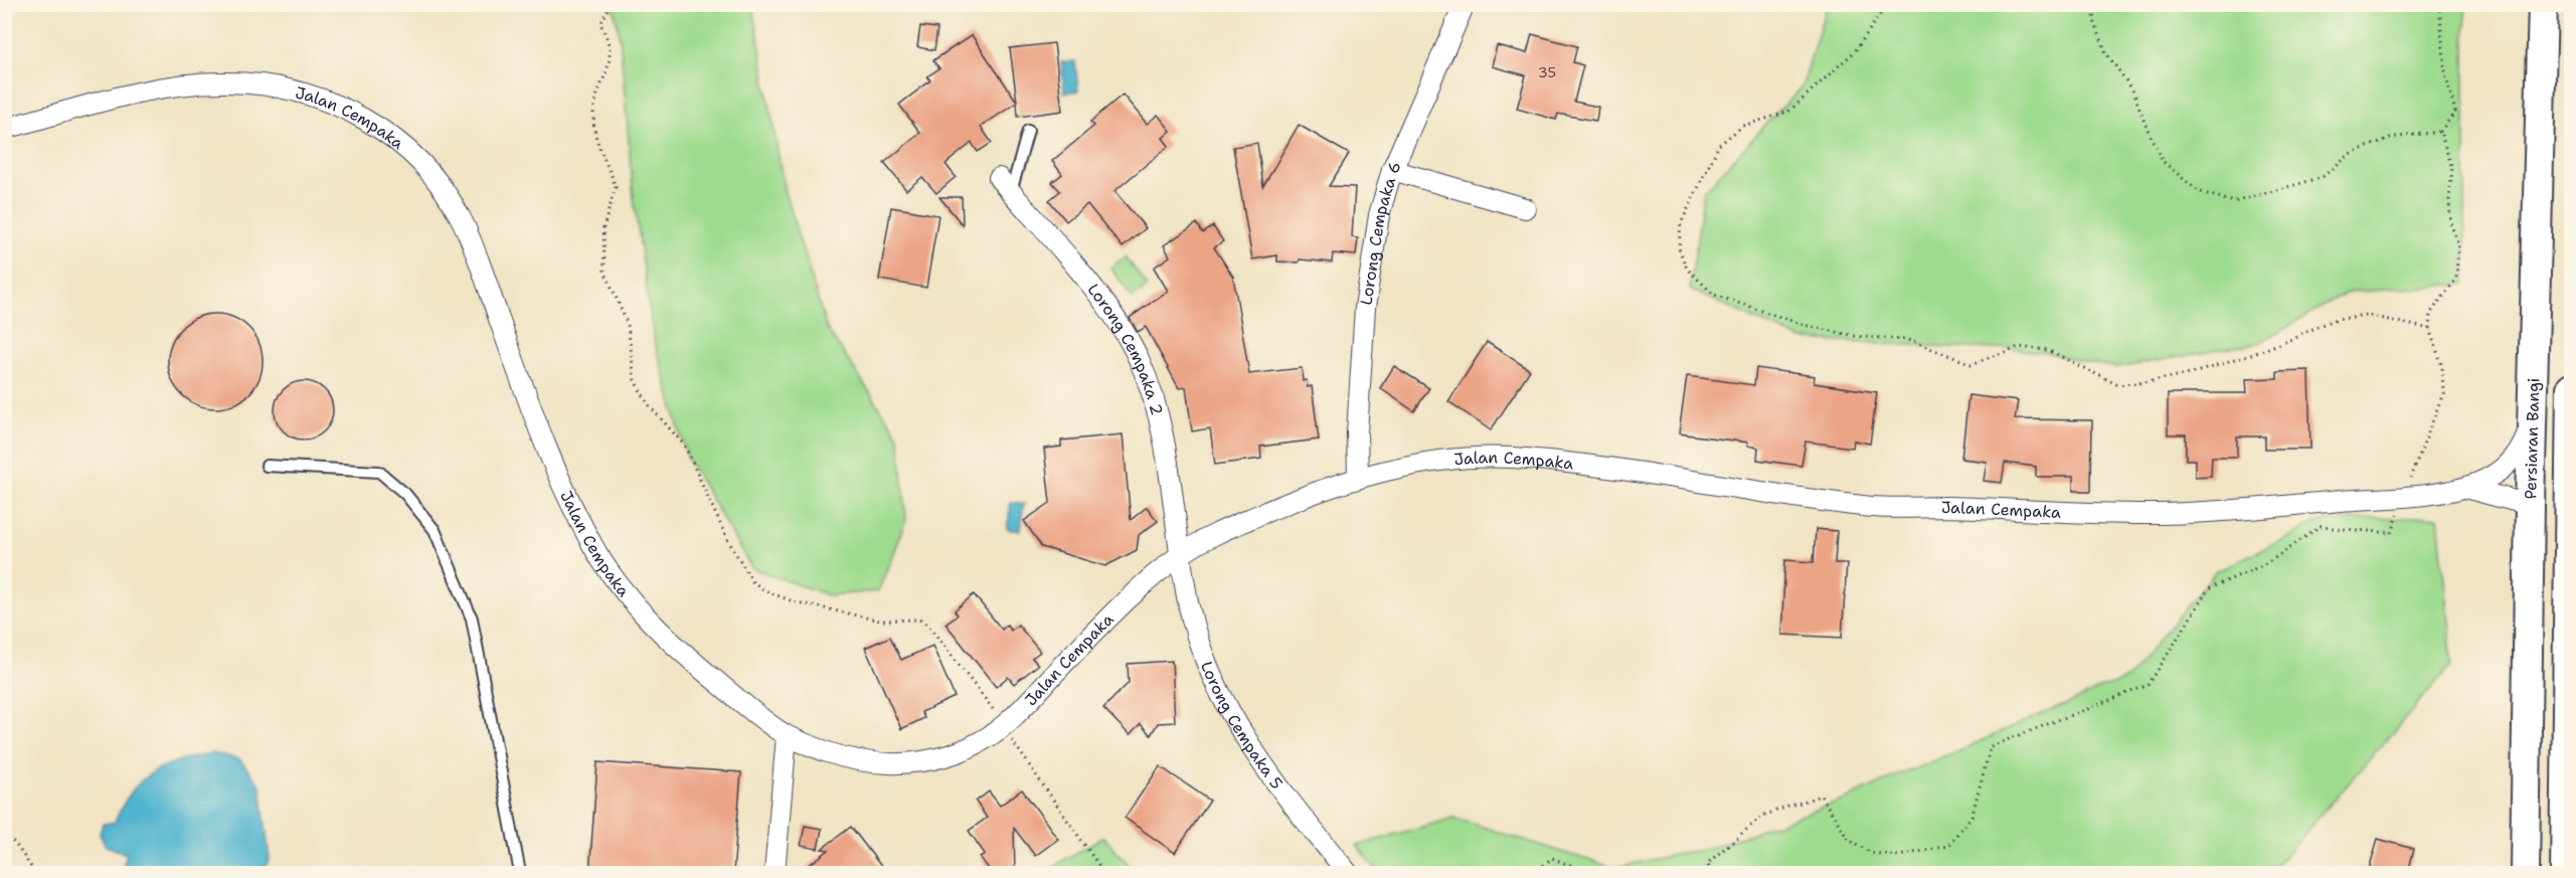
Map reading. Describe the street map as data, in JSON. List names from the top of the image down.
{
  "streets": {
    "main road": ["Persiaran Bangi"],
    "street": [
      "Jalan Cempaka",
      "Lorong Cempaka 6",
      "Lorong Cempaka 2",
      "Lorong Cempaka 5"
    ]
  },
  "crossings": [
    ["Jalan Cempaka", "Lorong Cempaka 6"],
    ["Jalan Cempaka", "Lorong Cempaka 2"],
    ["Jalan Cempaka", "Persiaran Bangi"],
    ["Jalan Cempaka", "Lorong Cempaka 5"],
    ["Lorong Cempaka 2", "Lorong Cempaka 5"]
  ],
  "house_numbers": ["35"]
}
